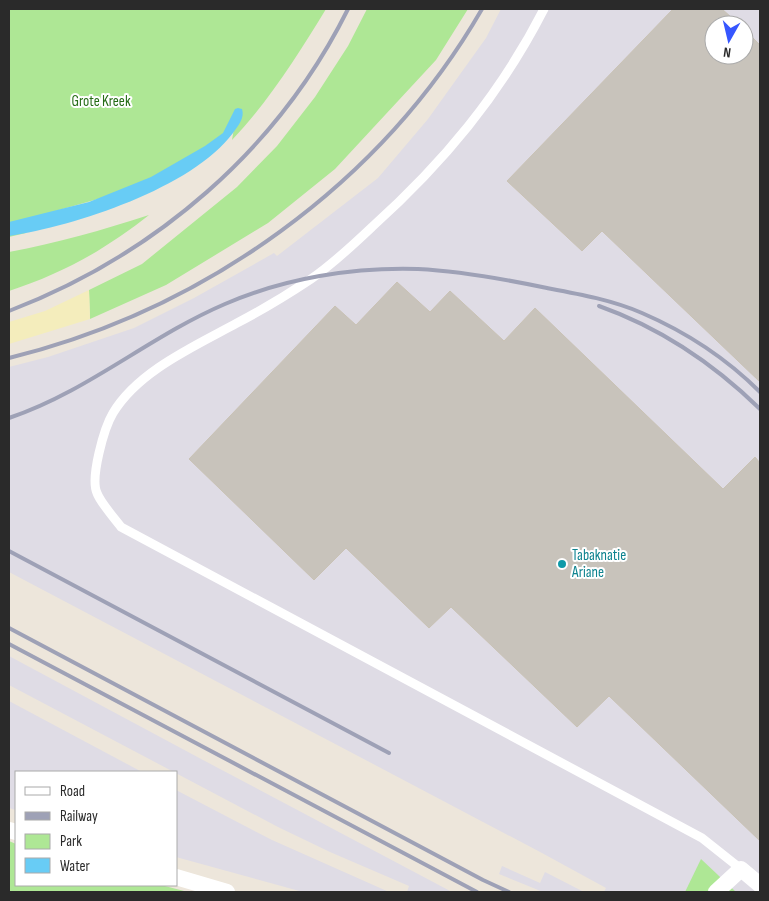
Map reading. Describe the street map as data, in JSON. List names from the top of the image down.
{
  "parks": ["Grote Kreek"],
  "places": ["Tabaknatie Ariane"],
  "legend": [
    "Road",
    "Railway",
    "Park",
    "Water"
  ],
  "north": "bottom"
}
